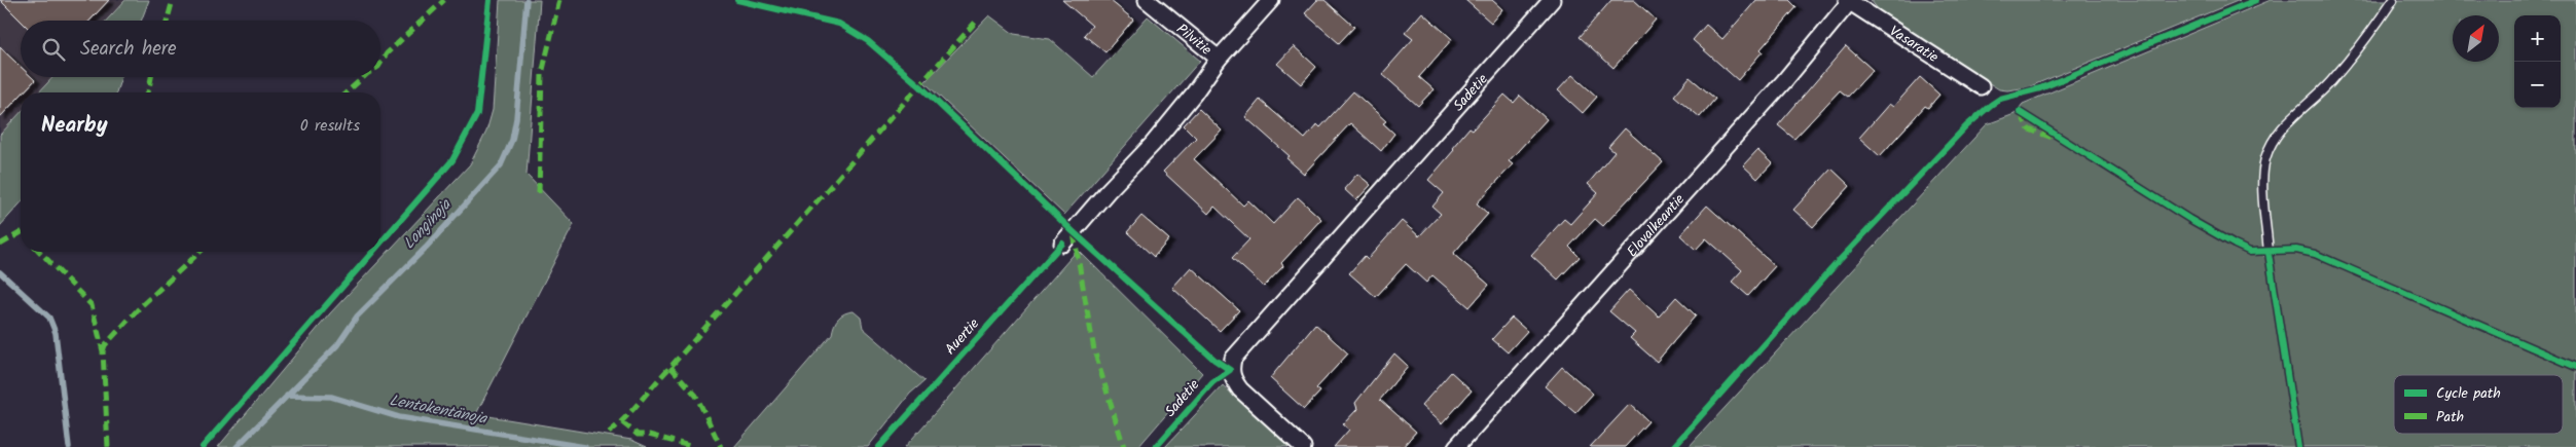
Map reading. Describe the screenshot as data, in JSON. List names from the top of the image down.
{
  "streets": {
    "street": [
      "Pilvitie",
      "Vasaratie",
      "Sadetie",
      "Elovalkeantie"
    ],
    "cycle path": ["Auertie"]
  },
  "crossings": [
    ["Vasaratie", "Elovalkeantie"]
  ],
  "water": ["Longinoja", "Lentokentänoja"],
  "legend": ["Cycle path", "Path"],
  "north": "top right",
  "page": {
    "map_buttons": ["+", "−"],
    "search": "Search here",
    "heading": ["Nearby", "0 results"]
  }
}
